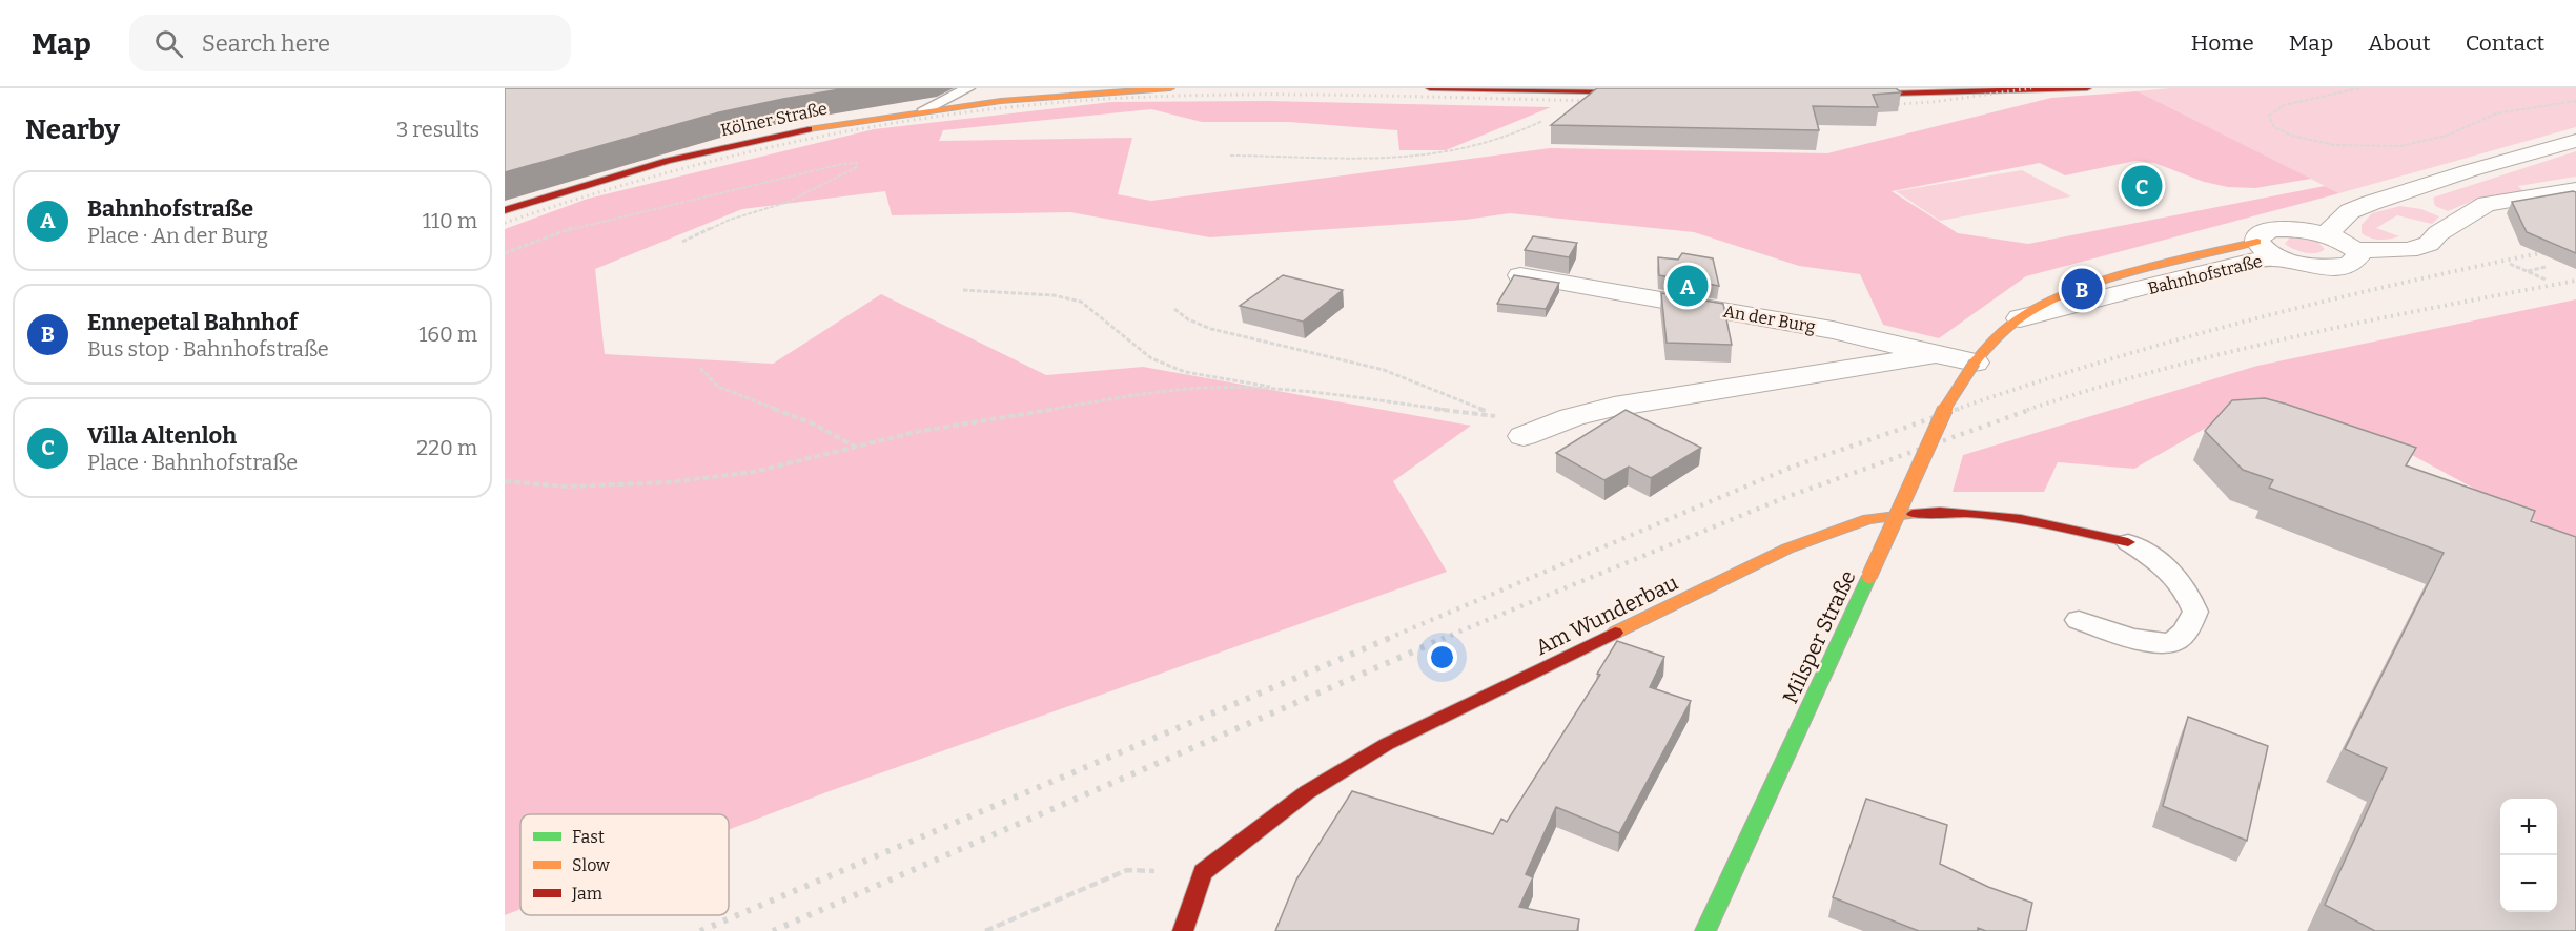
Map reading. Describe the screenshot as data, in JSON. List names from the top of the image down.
{
  "streets": {
    "street": [
      "Kölner Straße",
      "Bahnhofstraße",
      "An der Burg",
      "Am Wunderbau",
      "Milsper Straße"
    ]
  },
  "crossings": [
    ["Bahnhofstraße", "Milsper Straße"]
  ],
  "legend": ["Fast", "Slow", "Jam"],
  "page": {
    "header": "Map",
    "search": "Search here",
    "nav": [
      "Home",
      "Map",
      "About",
      "Contact"
    ],
    "heading": ["Nearby", "3 results"],
    "pins": ["C", "A", "B"],
    "list": [
      {
        "mark": "A",
        "name": "Bahnhofstraße",
        "note": "Place · An der Burg",
        "value": "110 m"
      },
      {
        "mark": "B",
        "name": "Ennepetal Bahnhof",
        "note": "Bus stop · Bahnhofstraße",
        "value": "160 m"
      },
      {
        "mark": "C",
        "name": "Villa Altenloh",
        "note": "Place · Bahnhofstraße",
        "value": "220 m"
      }
    ],
    "map_buttons": ["+", "−"]
  }
}
